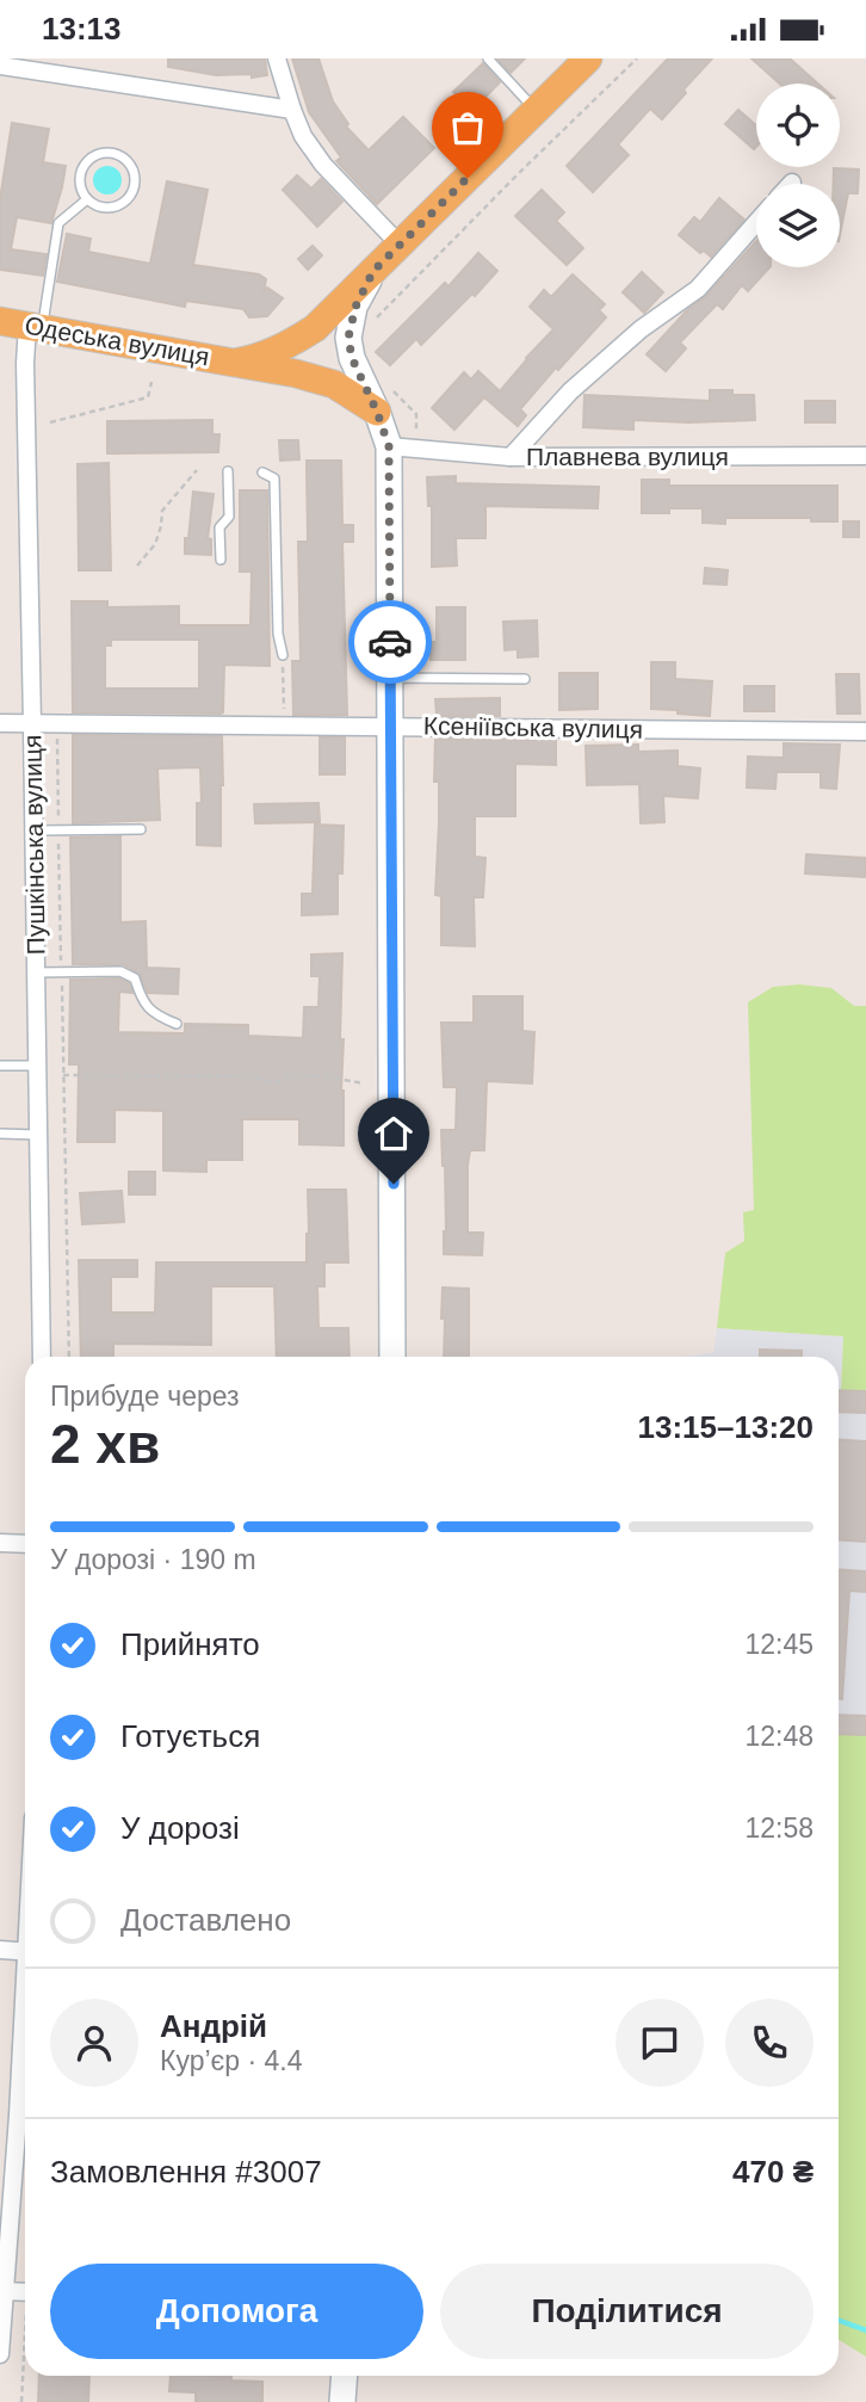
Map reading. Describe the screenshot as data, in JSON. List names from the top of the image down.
{
  "streets": {
    "main road": ["Одеська вулиця"],
    "street": ["Плавнева вулиця", "Ксеніївська вулиця", "Пушкінська вулиця"]
  },
  "crossings": [
    ["Одеська вулиця", "Пушкінська вулиця"],
    ["Ксеніївська вулиця", "Пушкінська вулиця"]
  ],
  "page": {
    "status": "13:13",
    "heading": ["2 хв", "Прибуде через", "13:15–13:20"],
    "panel": [
      "Андрій",
      "Кур’єр · 4.4",
      "Замовлення #3007",
      "470 ₴"
    ],
    "bar": "У дорозі · 190 m",
    "list": [
      ["Прийнято", "12:45"],
      ["Готується", "12:48"],
      ["У дорозі", "12:58"],
      "Доставлено"
    ],
    "buttons": ["Допомога", "Поділитися"]
  }
}
